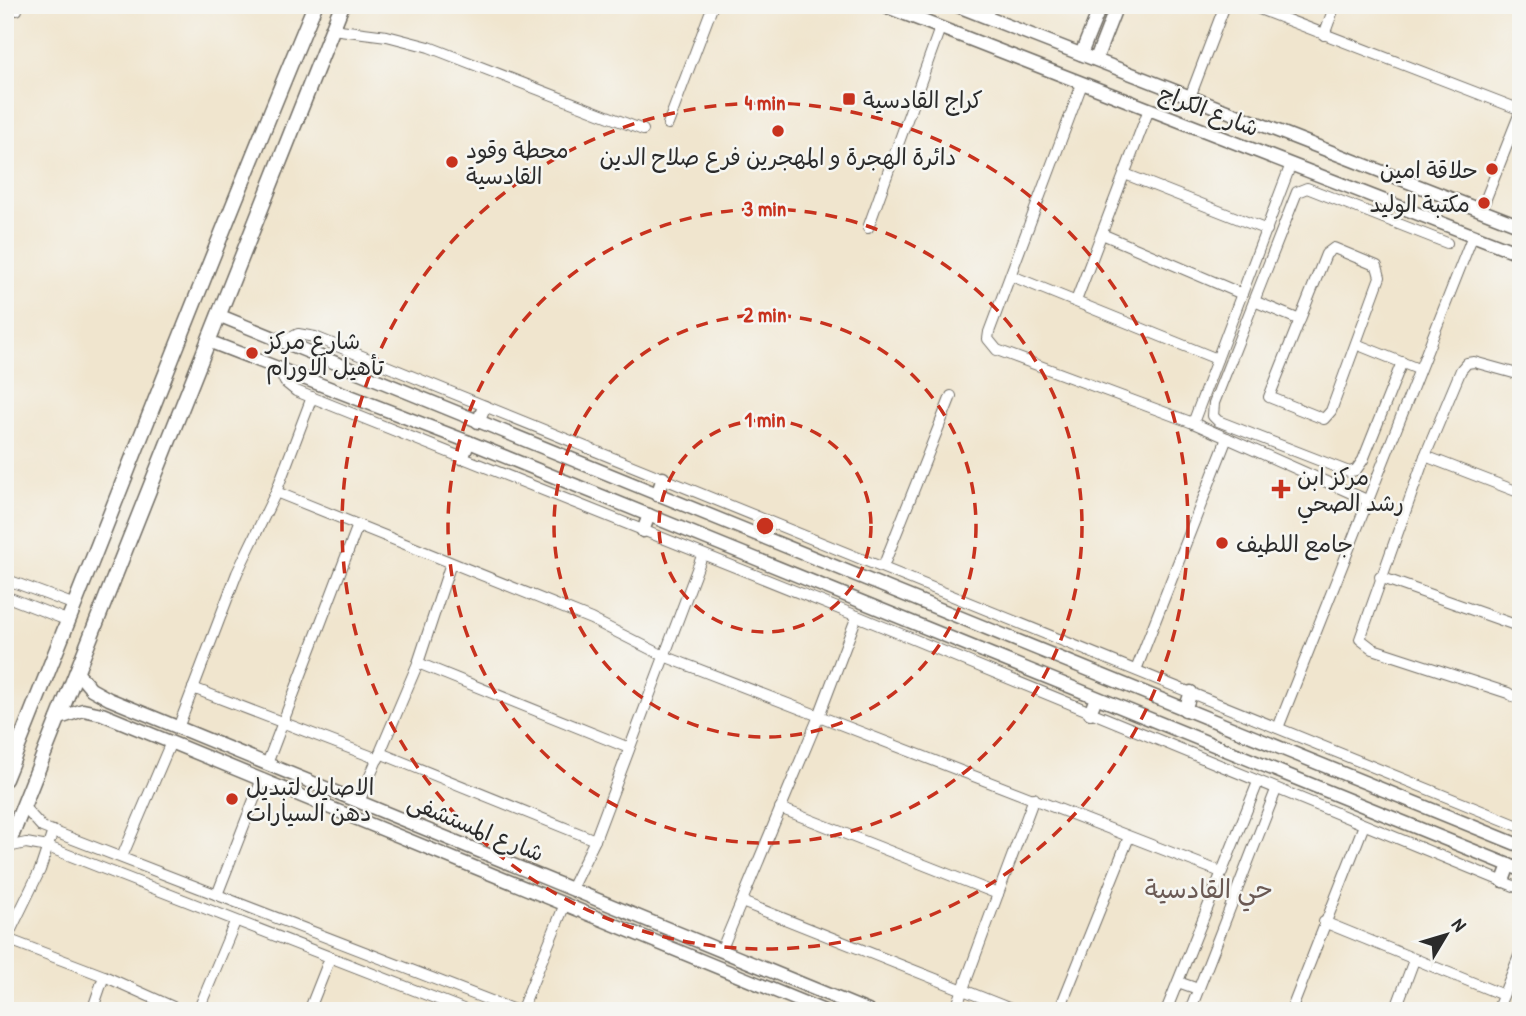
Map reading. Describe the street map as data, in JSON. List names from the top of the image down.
{
  "streets": {
    "street": ["شارع الكراج", "شارع المستشفى"]
  },
  "districts": ["حي القادسية"],
  "places": {
    "transit": ["كراج القادسية"],
    "other": [
      "دائرة الهجرة و المهجرين فرع صلاح الدين",
      "محطة وقود القادسية",
      "حلاقة امين",
      "مكتبة الوليد",
      "شارع مركز تأهيل الاورام",
      "جامع اللطیف",
      "الاصايل لتبديل دهن السيارات"
    ],
    "health": ["مركز ابن رشد الصحي"]
  },
  "north": "top right",
  "rings": [
    "4 min",
    "3 min",
    "2 min",
    "1 min"
  ]
}
